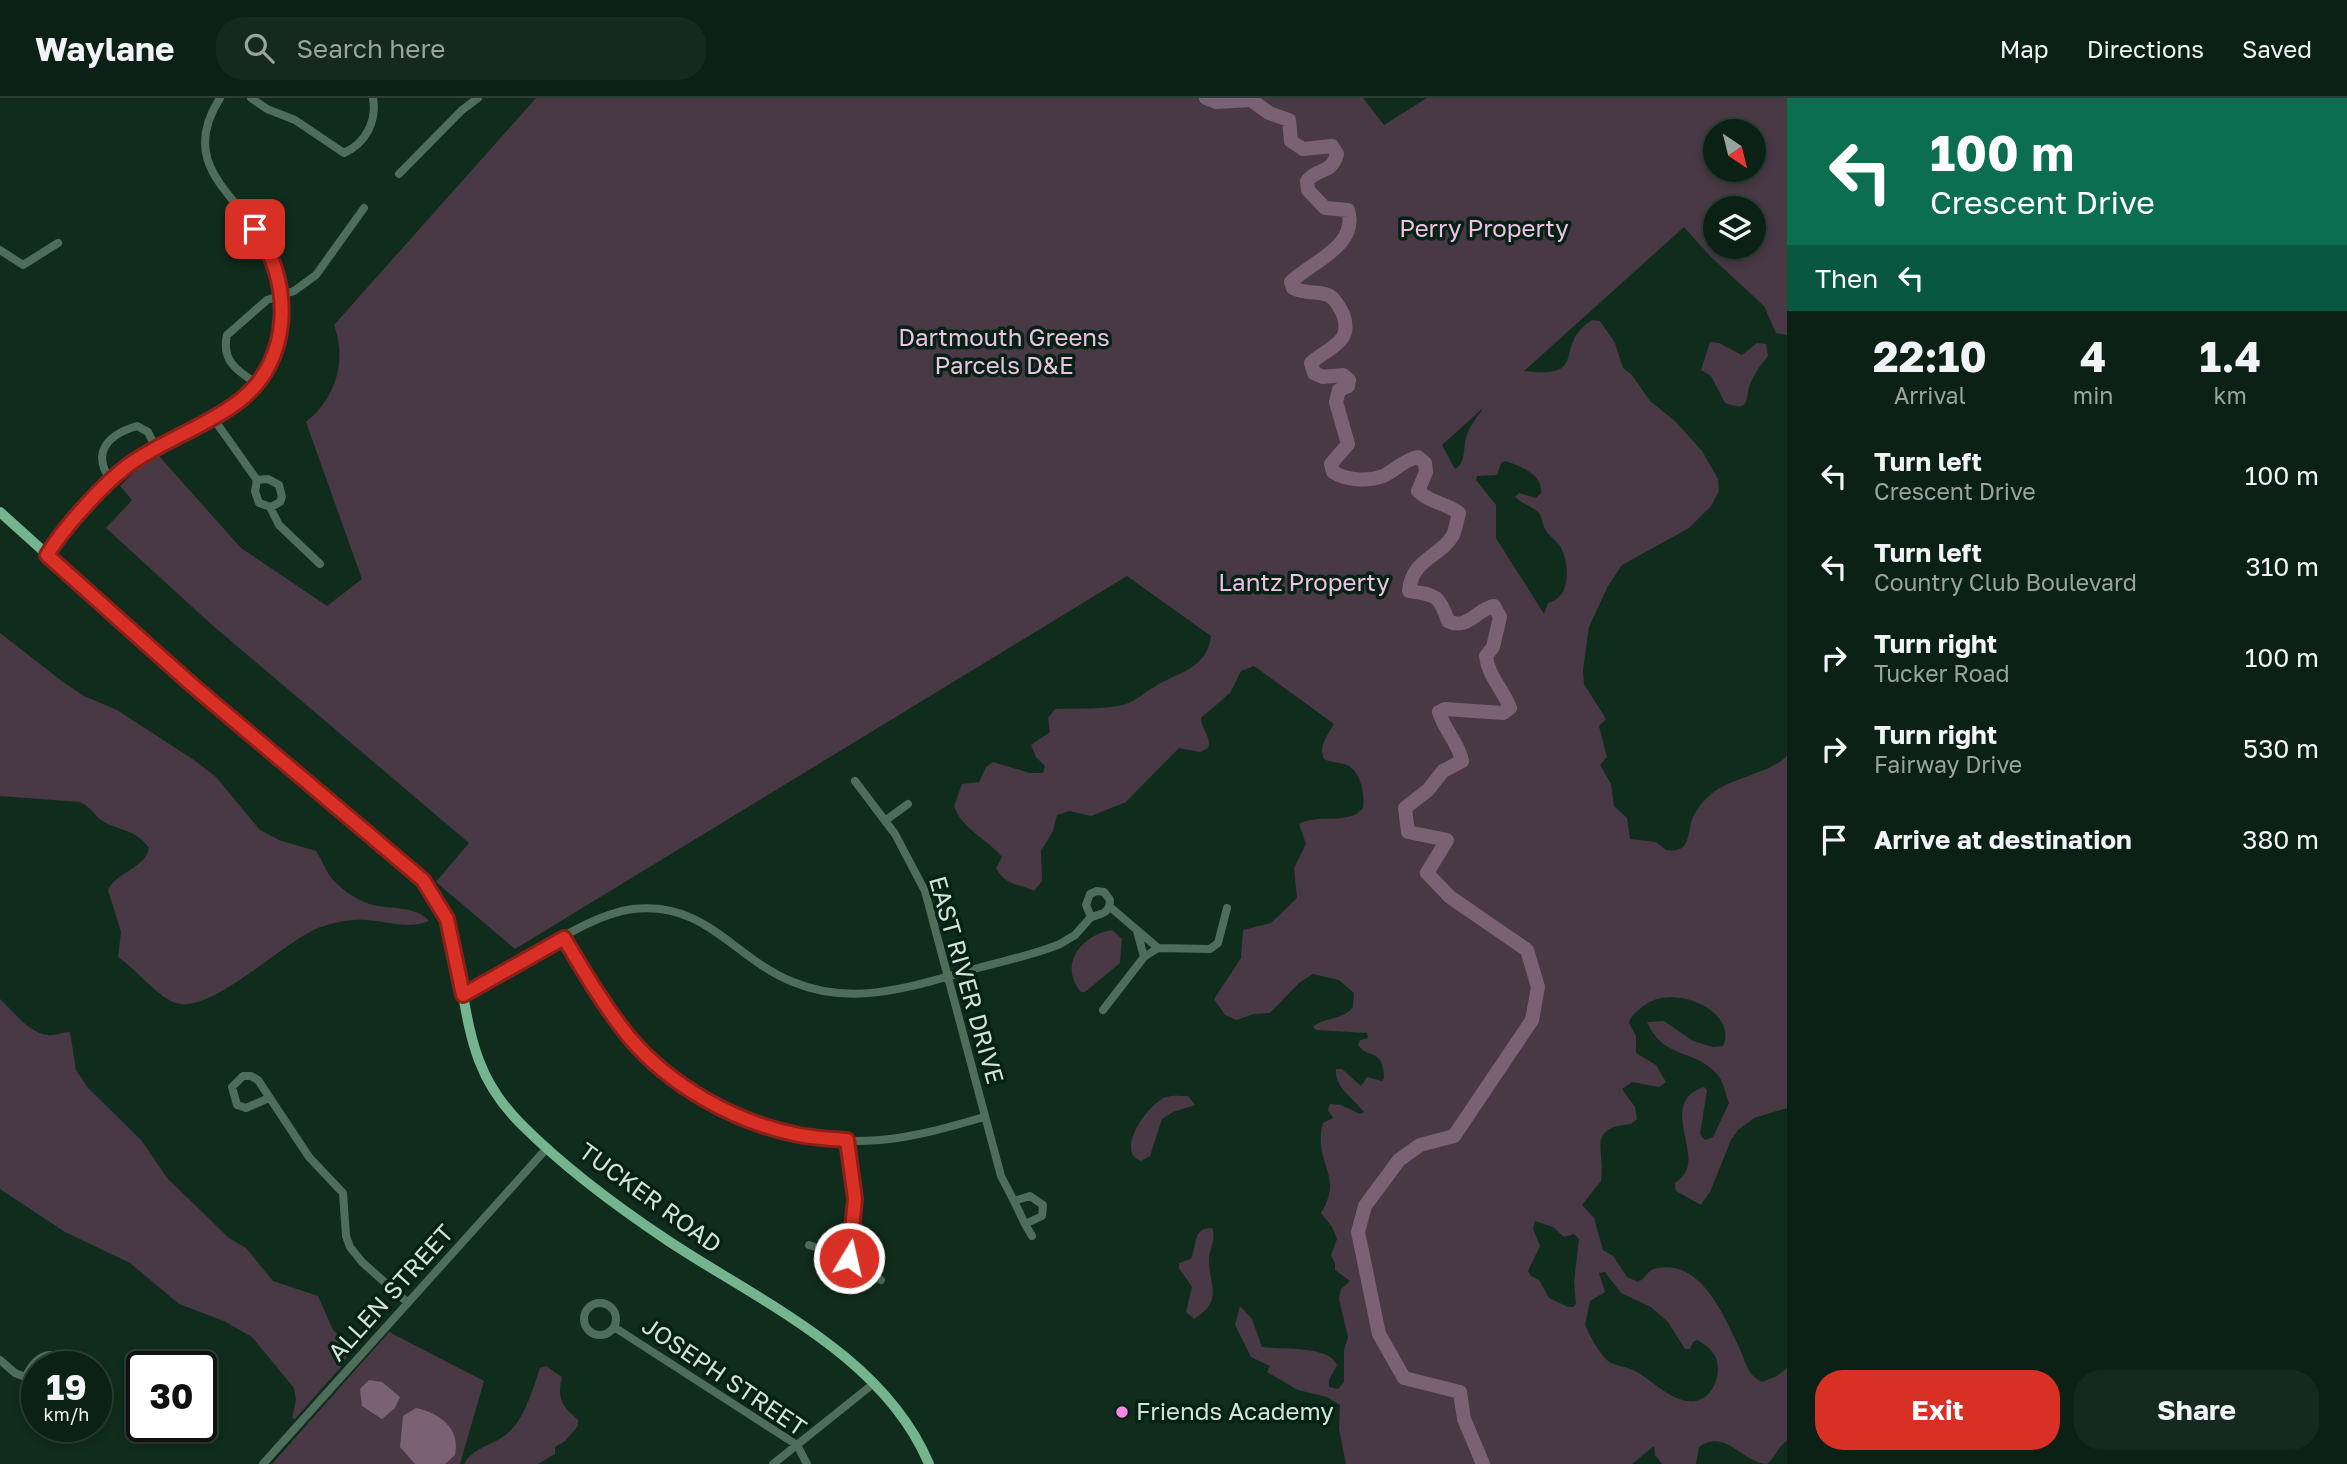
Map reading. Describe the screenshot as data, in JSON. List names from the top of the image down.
{
  "streets": {
    "main road": ["TUCKER ROAD"],
    "street": ["EAST RIVER DRIVE", "ALLEN STREET", "JOSEPH STREET"]
  },
  "crossings": [
    ["TUCKER ROAD", "ALLEN STREET"]
  ],
  "parks": ["Perry Property", "Dartmouth Greens Parcels D&E", "Lantz Property"],
  "places": ["Friends Academy"],
  "north": "bottom right",
  "page": {
    "header": "Waylane",
    "search": "Search here",
    "nav": ["Map", "Directions", "Saved"],
    "turn": ["100 m", "Crescent Drive"],
    "then": "Then",
    "eta": [
      "22:10",
      "Arrival",
      "4",
      "min",
      "1.4",
      "km"
    ],
    "list": [
      {
        "name": "Turn left",
        "note": "Crescent Drive",
        "value": "100 m"
      },
      {
        "name": "Turn left",
        "note": "Country Club Boulevard",
        "value": "310 m"
      },
      {
        "name": "Turn right",
        "note": "Tucker Road",
        "value": "100 m"
      },
      {
        "name": "Turn right",
        "note": "Fairway Drive",
        "value": "530 m"
      },
      {
        "name": "Arrive at destination",
        "value": "380 m"
      }
    ],
    "speed": "19 km/h",
    "limit": "30",
    "buttons": ["Exit", "Share"]
  }
}
